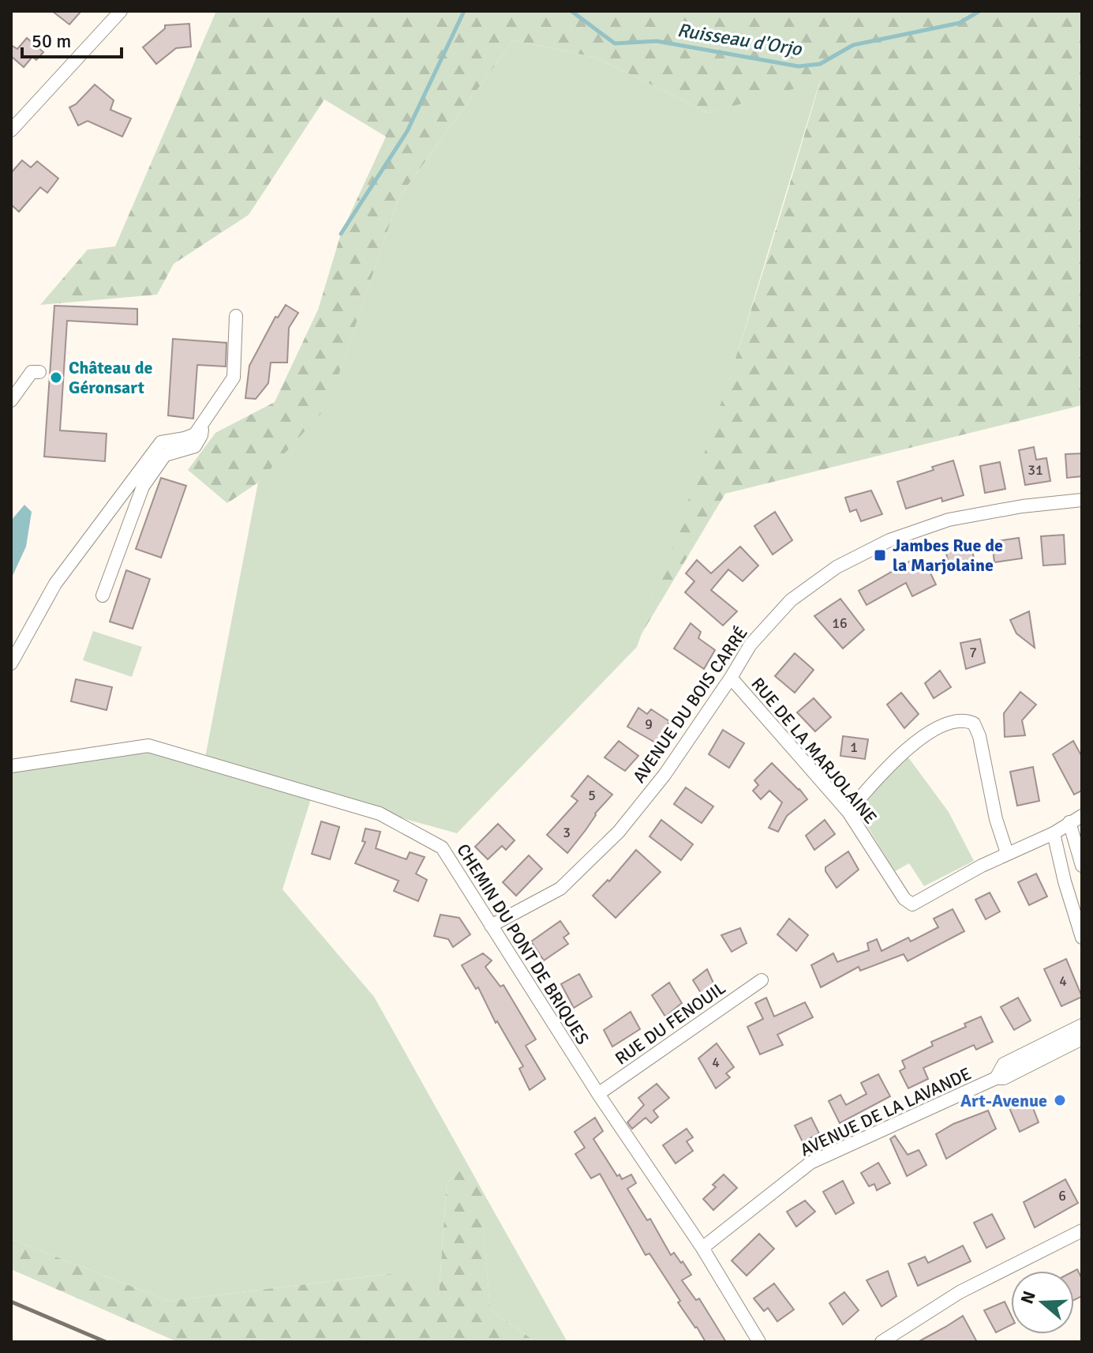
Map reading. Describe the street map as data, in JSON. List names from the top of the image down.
{
  "streets": {
    "street": [
      "AVENUE DU BOIS CARRÉ",
      "RUE DE LA MARJOLAINE",
      "CHEMIN DU PONT DE BRIQUES",
      "RUE DU FENOUIL",
      "AVENUE DE LA LAVANDE"
    ]
  },
  "crossings": [
    ["AVENUE DU BOIS CARRÉ", "RUE DE LA MARJOLAINE"],
    ["AVENUE DU BOIS CARRÉ", "CHEMIN DU PONT DE BRIQUES"],
    ["CHEMIN DU PONT DE BRIQUES", "RUE DU FENOUIL"],
    ["CHEMIN DU PONT DE BRIQUES", "AVENUE DE LA LAVANDE"]
  ],
  "water": ["Ruisseau d'Orjo"],
  "places": {
    "other": ["Château de Géronsart", "Art-Avenue"],
    "transit": ["Jambes Rue de la Marjolaine"]
  },
  "house_numbers": [
    "31",
    "16",
    "7",
    "9",
    "1",
    "5",
    "3",
    "4",
    "4",
    "6"
  ],
  "scale_bar": "50 m",
  "north": "left"
}
